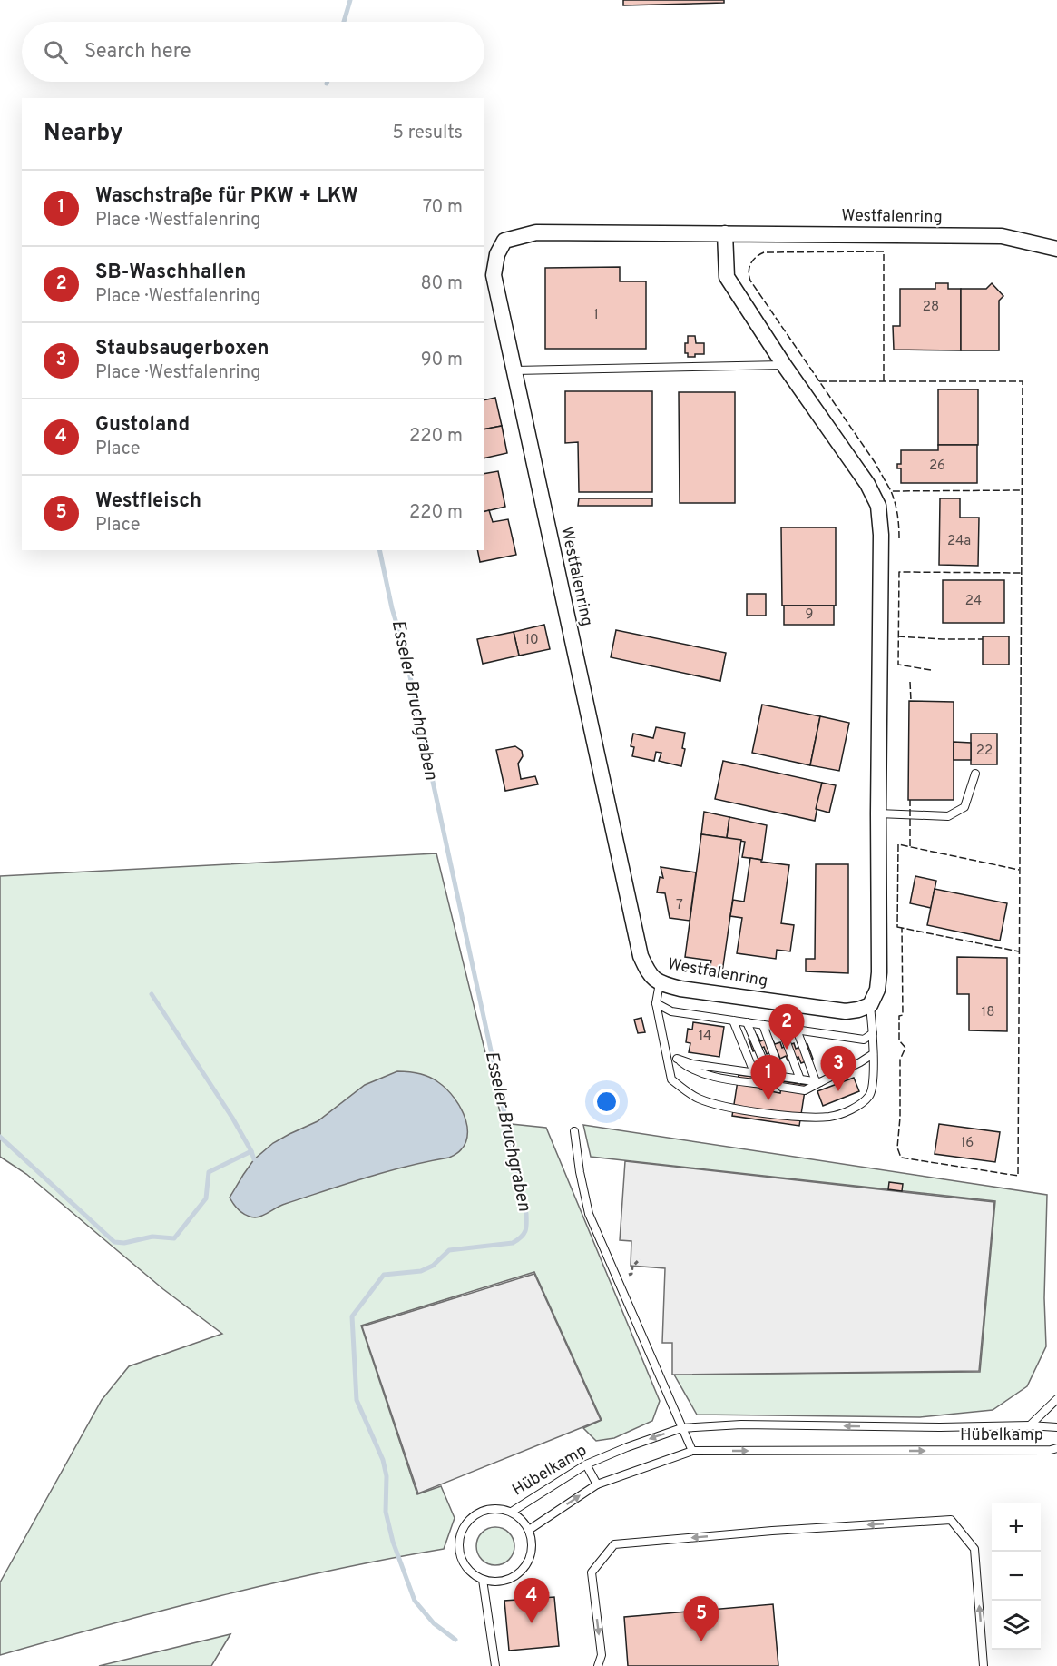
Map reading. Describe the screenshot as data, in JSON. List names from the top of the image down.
{
  "streets": {
    "street": ["Westfalenring"],
    "lane": ["Hübelkamp"]
  },
  "water": ["Esseler Bruchgraben"],
  "house_numbers": [
    "28",
    "1",
    "26",
    "24a",
    "24",
    "9",
    "10",
    "22",
    "7",
    "18",
    "14",
    "16"
  ],
  "page": {
    "search": "Search here",
    "heading": ["Nearby", "5 results"],
    "list": [
      {
        "mark": "1",
        "name": "Waschstraße für PKW + LKW",
        "note": "Place · Westfalenring",
        "value": "70 m"
      },
      {
        "mark": "2",
        "name": "SB-Waschhallen",
        "note": "Place · Westfalenring",
        "value": "80 m"
      },
      {
        "mark": "3",
        "name": "Staubsaugerboxen",
        "note": "Place · Westfalenring",
        "value": "90 m"
      },
      {
        "mark": "4",
        "name": "Gustoland",
        "note": "Place",
        "value": "220 m"
      },
      {
        "mark": "5",
        "name": "Westfleisch",
        "note": "Place",
        "value": "220 m"
      }
    ],
    "pins": [
      "2",
      "3",
      "1",
      "4",
      "5"
    ],
    "map_buttons": ["+", "−"]
  }
}
